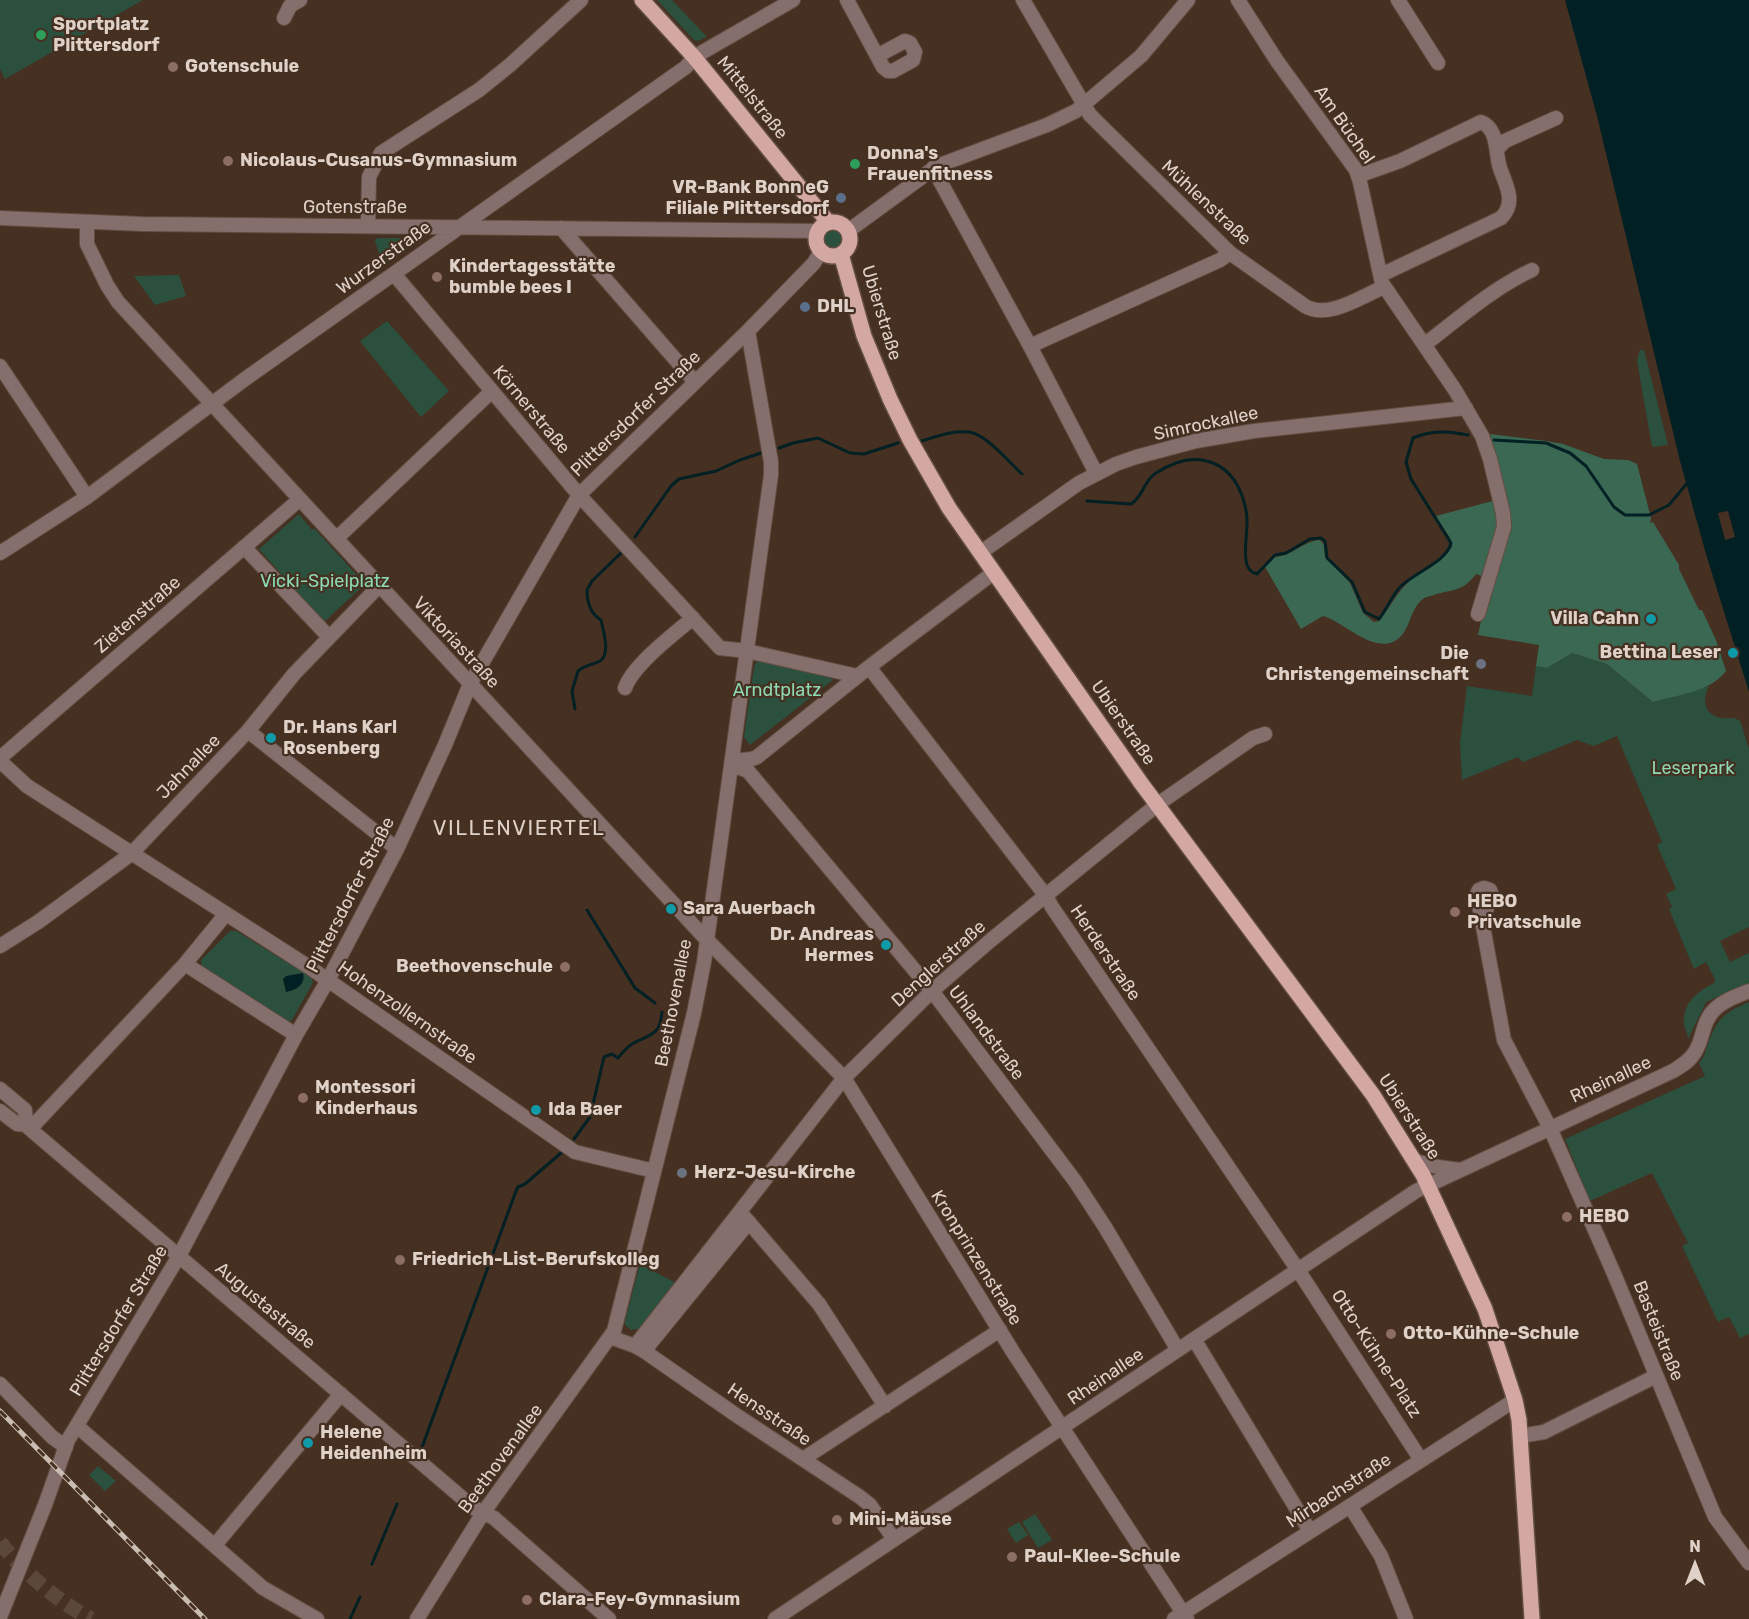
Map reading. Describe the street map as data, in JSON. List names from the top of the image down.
{
  "streets": {
    "main road": ["Mittelstraße", "Ubierstraße"],
    "street": [
      "Am Büchel",
      "Mühlenstraße",
      "Gotenstraße",
      "Wurzerstraße",
      "Körnerstraße",
      "Plittersdorfer Straße",
      "Simrockallee",
      "Zietenstraße",
      "Viktoriastraße",
      "Jahnallee",
      "Herderstraße",
      "Denglerstraße",
      "Beethovenallee",
      "Hohenzollernstraße",
      "Uhlandstraße",
      "Rheinallee",
      "Kronprinzenstraße",
      "Augustastraße",
      "Basteistraße",
      "Otto-Kühne-Platz",
      "Hensstraße",
      "Mirbachstraße"
    ]
  },
  "crossings": [
    ["Mittelstraße", "Gotenstraße"],
    ["Mittelstraße", "Wurzerstraße"],
    ["Mittelstraße", "Ubierstraße"],
    ["Mittelstraße", "Plittersdorfer Straße"],
    ["Am Büchel", "Mühlenstraße"],
    ["Am Büchel", "Simrockallee"],
    ["Gotenstraße", "Wurzerstraße"],
    ["Gotenstraße", "Ubierstraße"],
    ["Gotenstraße", "Plittersdorfer Straße"],
    ["Gotenstraße", "Viktoriastraße"],
    ["Wurzerstraße", "Körnerstraße"],
    ["Wurzerstraße", "Viktoriastraße"],
    ["Ubierstraße", "Plittersdorfer Straße"],
    ["Ubierstraße", "Simrockallee"],
    ["Ubierstraße", "Denglerstraße"],
    ["Ubierstraße", "Rheinallee"],
    ["Körnerstraße", "Plittersdorfer Straße"],
    ["Körnerstraße", "Beethovenallee"],
    ["Plittersdorfer Straße", "Viktoriastraße"],
    ["Plittersdorfer Straße", "Beethovenallee"],
    ["Plittersdorfer Straße", "Hohenzollernstraße"],
    ["Plittersdorfer Straße", "Augustastraße"],
    ["Zietenstraße", "Viktoriastraße"],
    ["Zietenstraße", "Hohenzollernstraße"],
    ["Viktoriastraße", "Jahnallee"],
    ["Viktoriastraße", "Beethovenallee"],
    ["Viktoriastraße", "Kronprinzenstraße"],
    ["Jahnallee", "Hohenzollernstraße"],
    ["Herderstraße", "Denglerstraße"],
    ["Herderstraße", "Rheinallee"],
    ["Herderstraße", "Otto-Kühne-Platz"],
    ["Denglerstraße", "Uhlandstraße"],
    ["Denglerstraße", "Kronprinzenstraße"],
    ["Denglerstraße", "Hensstraße"],
    ["Beethovenallee", "Hohenzollernstraße"],
    ["Beethovenallee", "Uhlandstraße"],
    ["Beethovenallee", "Kronprinzenstraße"],
    ["Beethovenallee", "Augustastraße"],
    ["Beethovenallee", "Hensstraße"],
    ["Uhlandstraße", "Rheinallee"],
    ["Rheinallee", "Kronprinzenstraße"],
    ["Rheinallee", "Basteistraße"],
    ["Rheinallee", "Otto-Kühne-Platz"],
    ["Rheinallee", "Hensstraße"],
    ["Kronprinzenstraße", "Mirbachstraße"],
    ["Otto-Kühne-Platz", "Mirbachstraße"]
  ],
  "districts": ["VILLENVIERTEL"],
  "parks": ["Vicki-Spielplatz", "Arndtplatz", "Leserpark"],
  "places": [
    "Sportplatz Plittersdorf",
    "Gotenschule",
    "Nicolaus-Cusanus-Gymnasium",
    "Donna's Frauenfitness",
    "VR-Bank Bonn eG Filiale Plittersdorf",
    "Kindertagesstätte bumble bees I",
    "DHL",
    "Villa Cahn",
    "Bettina Leser",
    "Die Christengemeinschaft",
    "Dr. Hans Karl Rosenberg",
    "Sara Auerbach",
    "HEBO Privatschule",
    "Dr. Andreas Hermes",
    "Beethovenschule",
    "Montessori Kinderhaus",
    "Ida Baer",
    "Herz-Jesu-Kirche",
    "HEBO",
    "Friedrich-List-Berufskolleg",
    "Otto-Kühne-Schule",
    "Helene Heidenheim",
    "Mini-Mäuse",
    "Paul-Klee-Schule",
    "Clara-Fey-Gymnasium"
  ],
  "north": "top"
}
